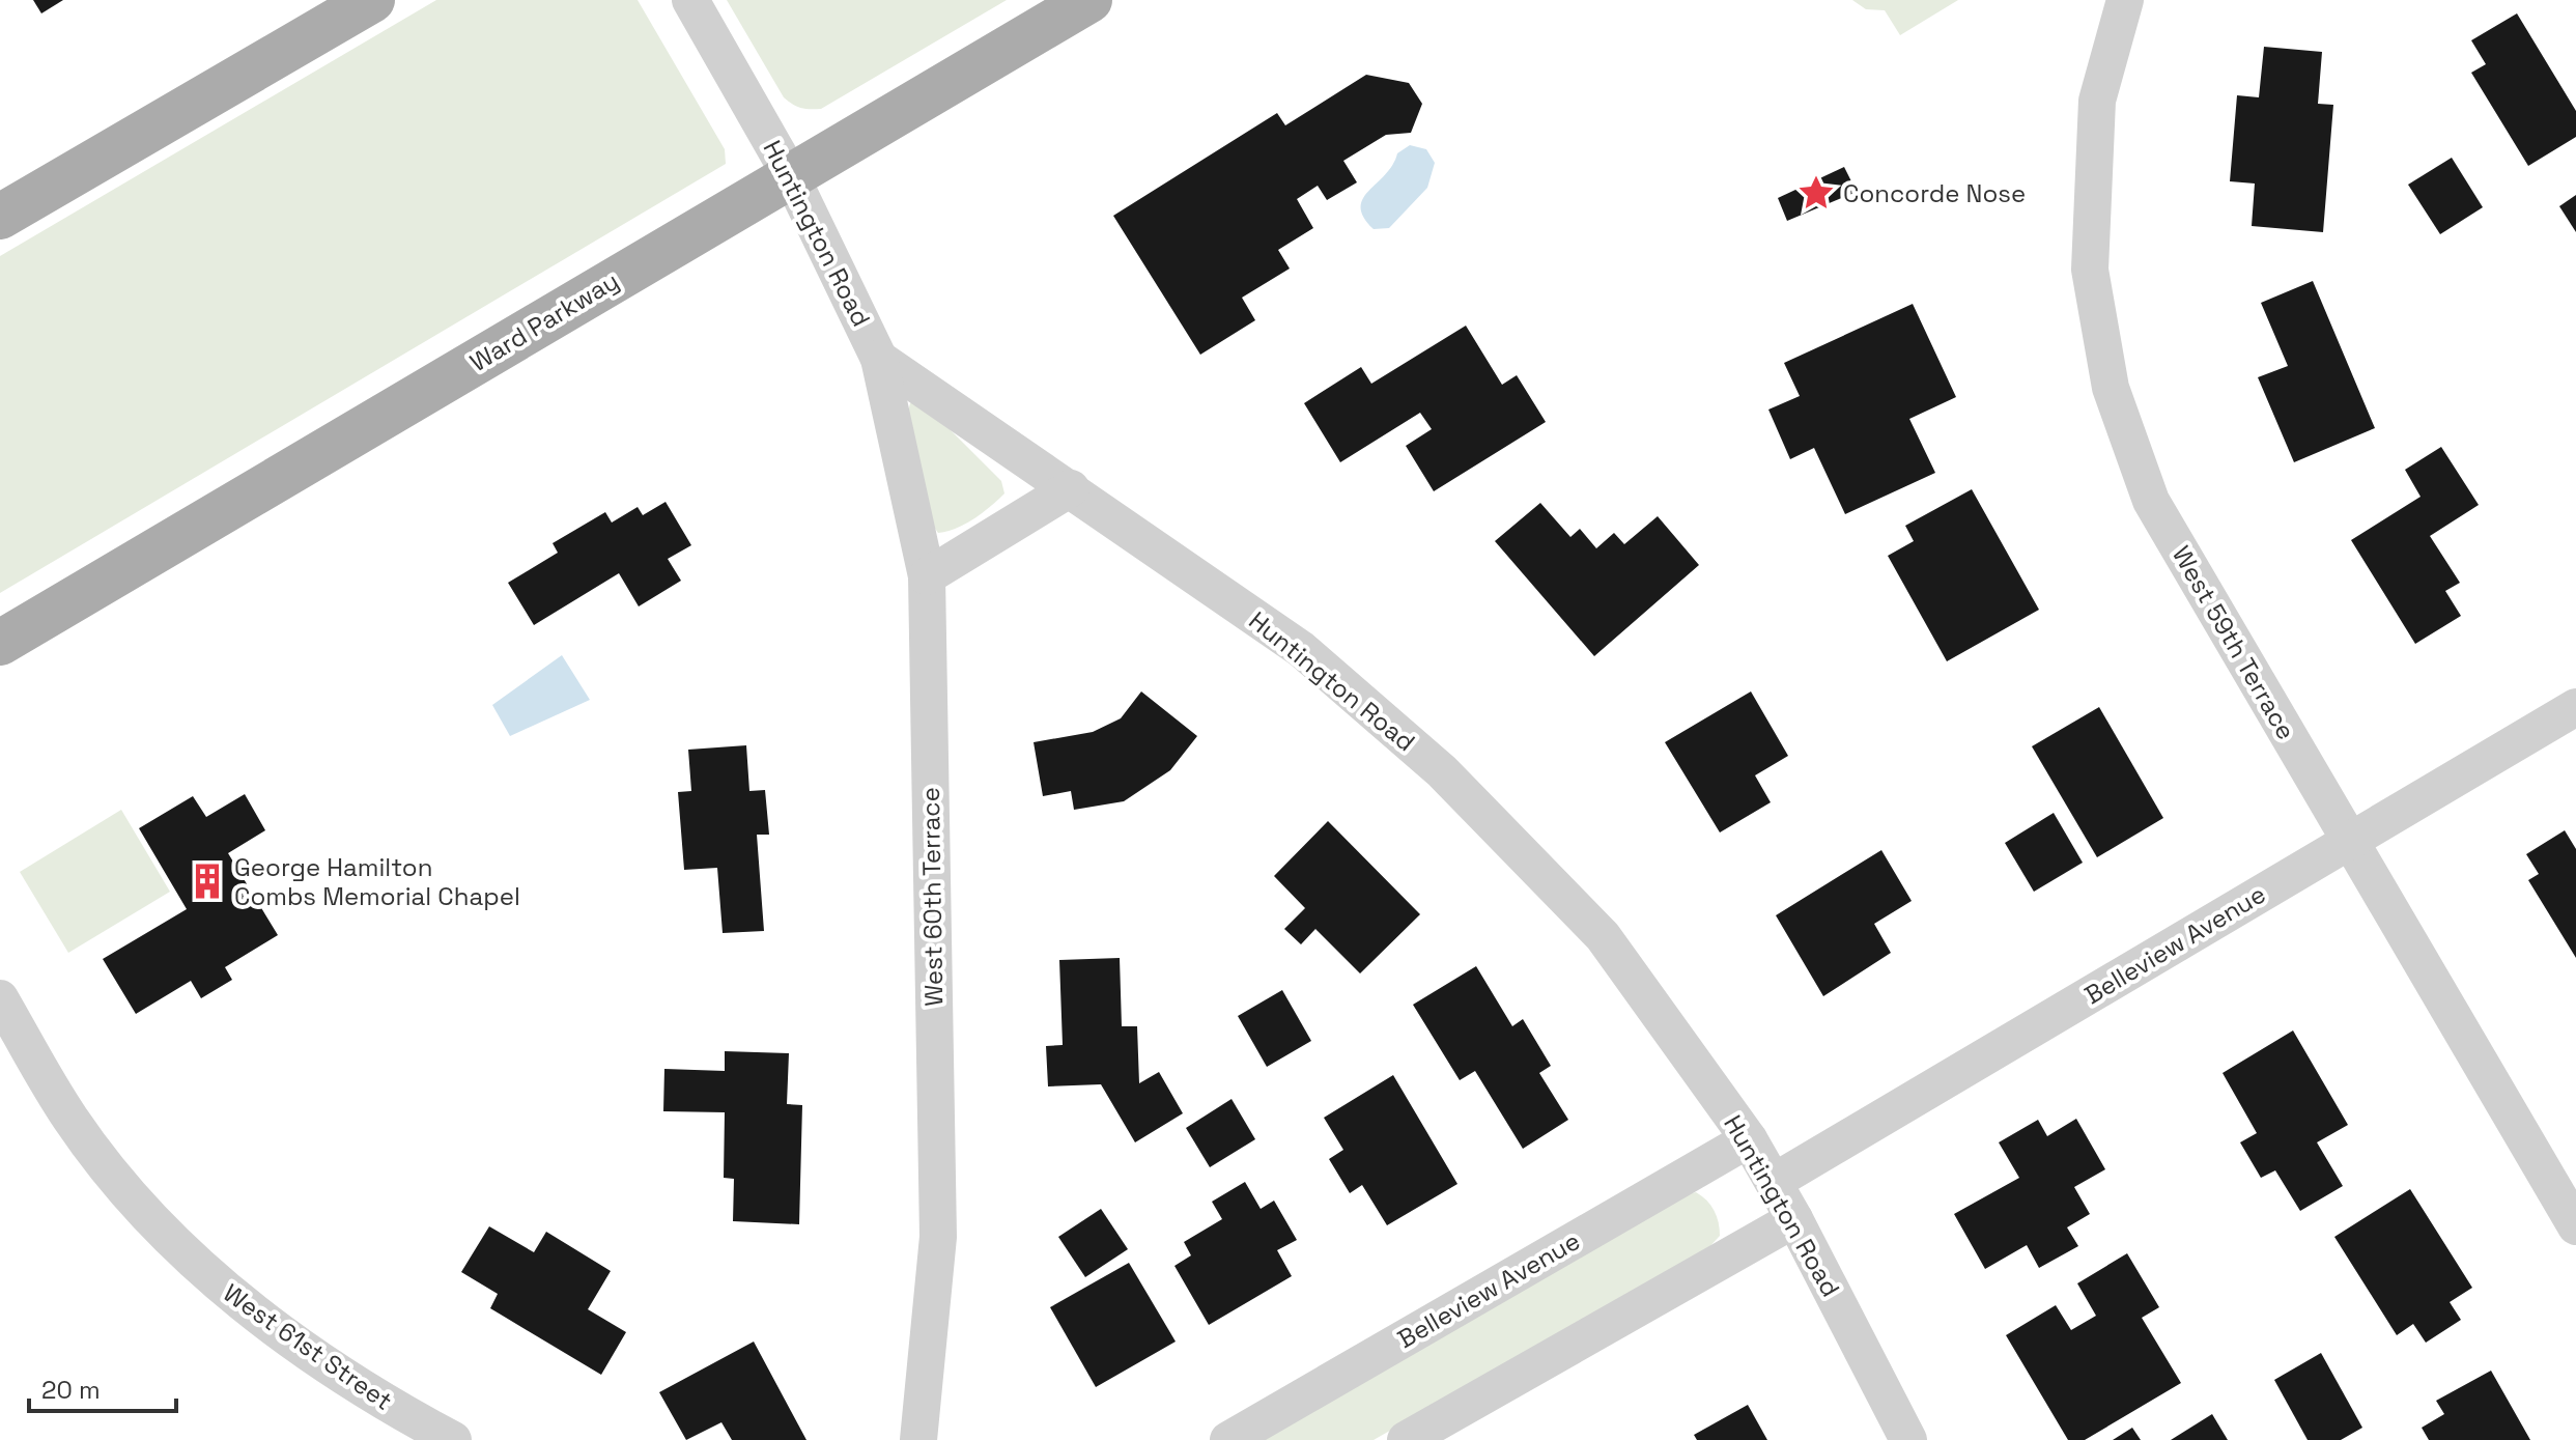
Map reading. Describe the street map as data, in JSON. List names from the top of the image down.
{
  "streets": {
    "main road": ["Ward Parkway"],
    "street": [
      "Huntington Road",
      "West 59th Terrace",
      "West 60th Terrace",
      "Belleview Avenue",
      "West 61st Street"
    ]
  },
  "crossings": [
    ["Huntington Road", "Ward Parkway"],
    ["Huntington Road", "West 60th Terrace"],
    ["Huntington Road", "Belleview Avenue"],
    ["West 59th Terrace", "Belleview Avenue"]
  ],
  "places": {
    "place": ["Concorde Nose"],
    "building": ["George Hamilton Combs Memorial Chapel"]
  },
  "scale_bar": "20 m"
}
